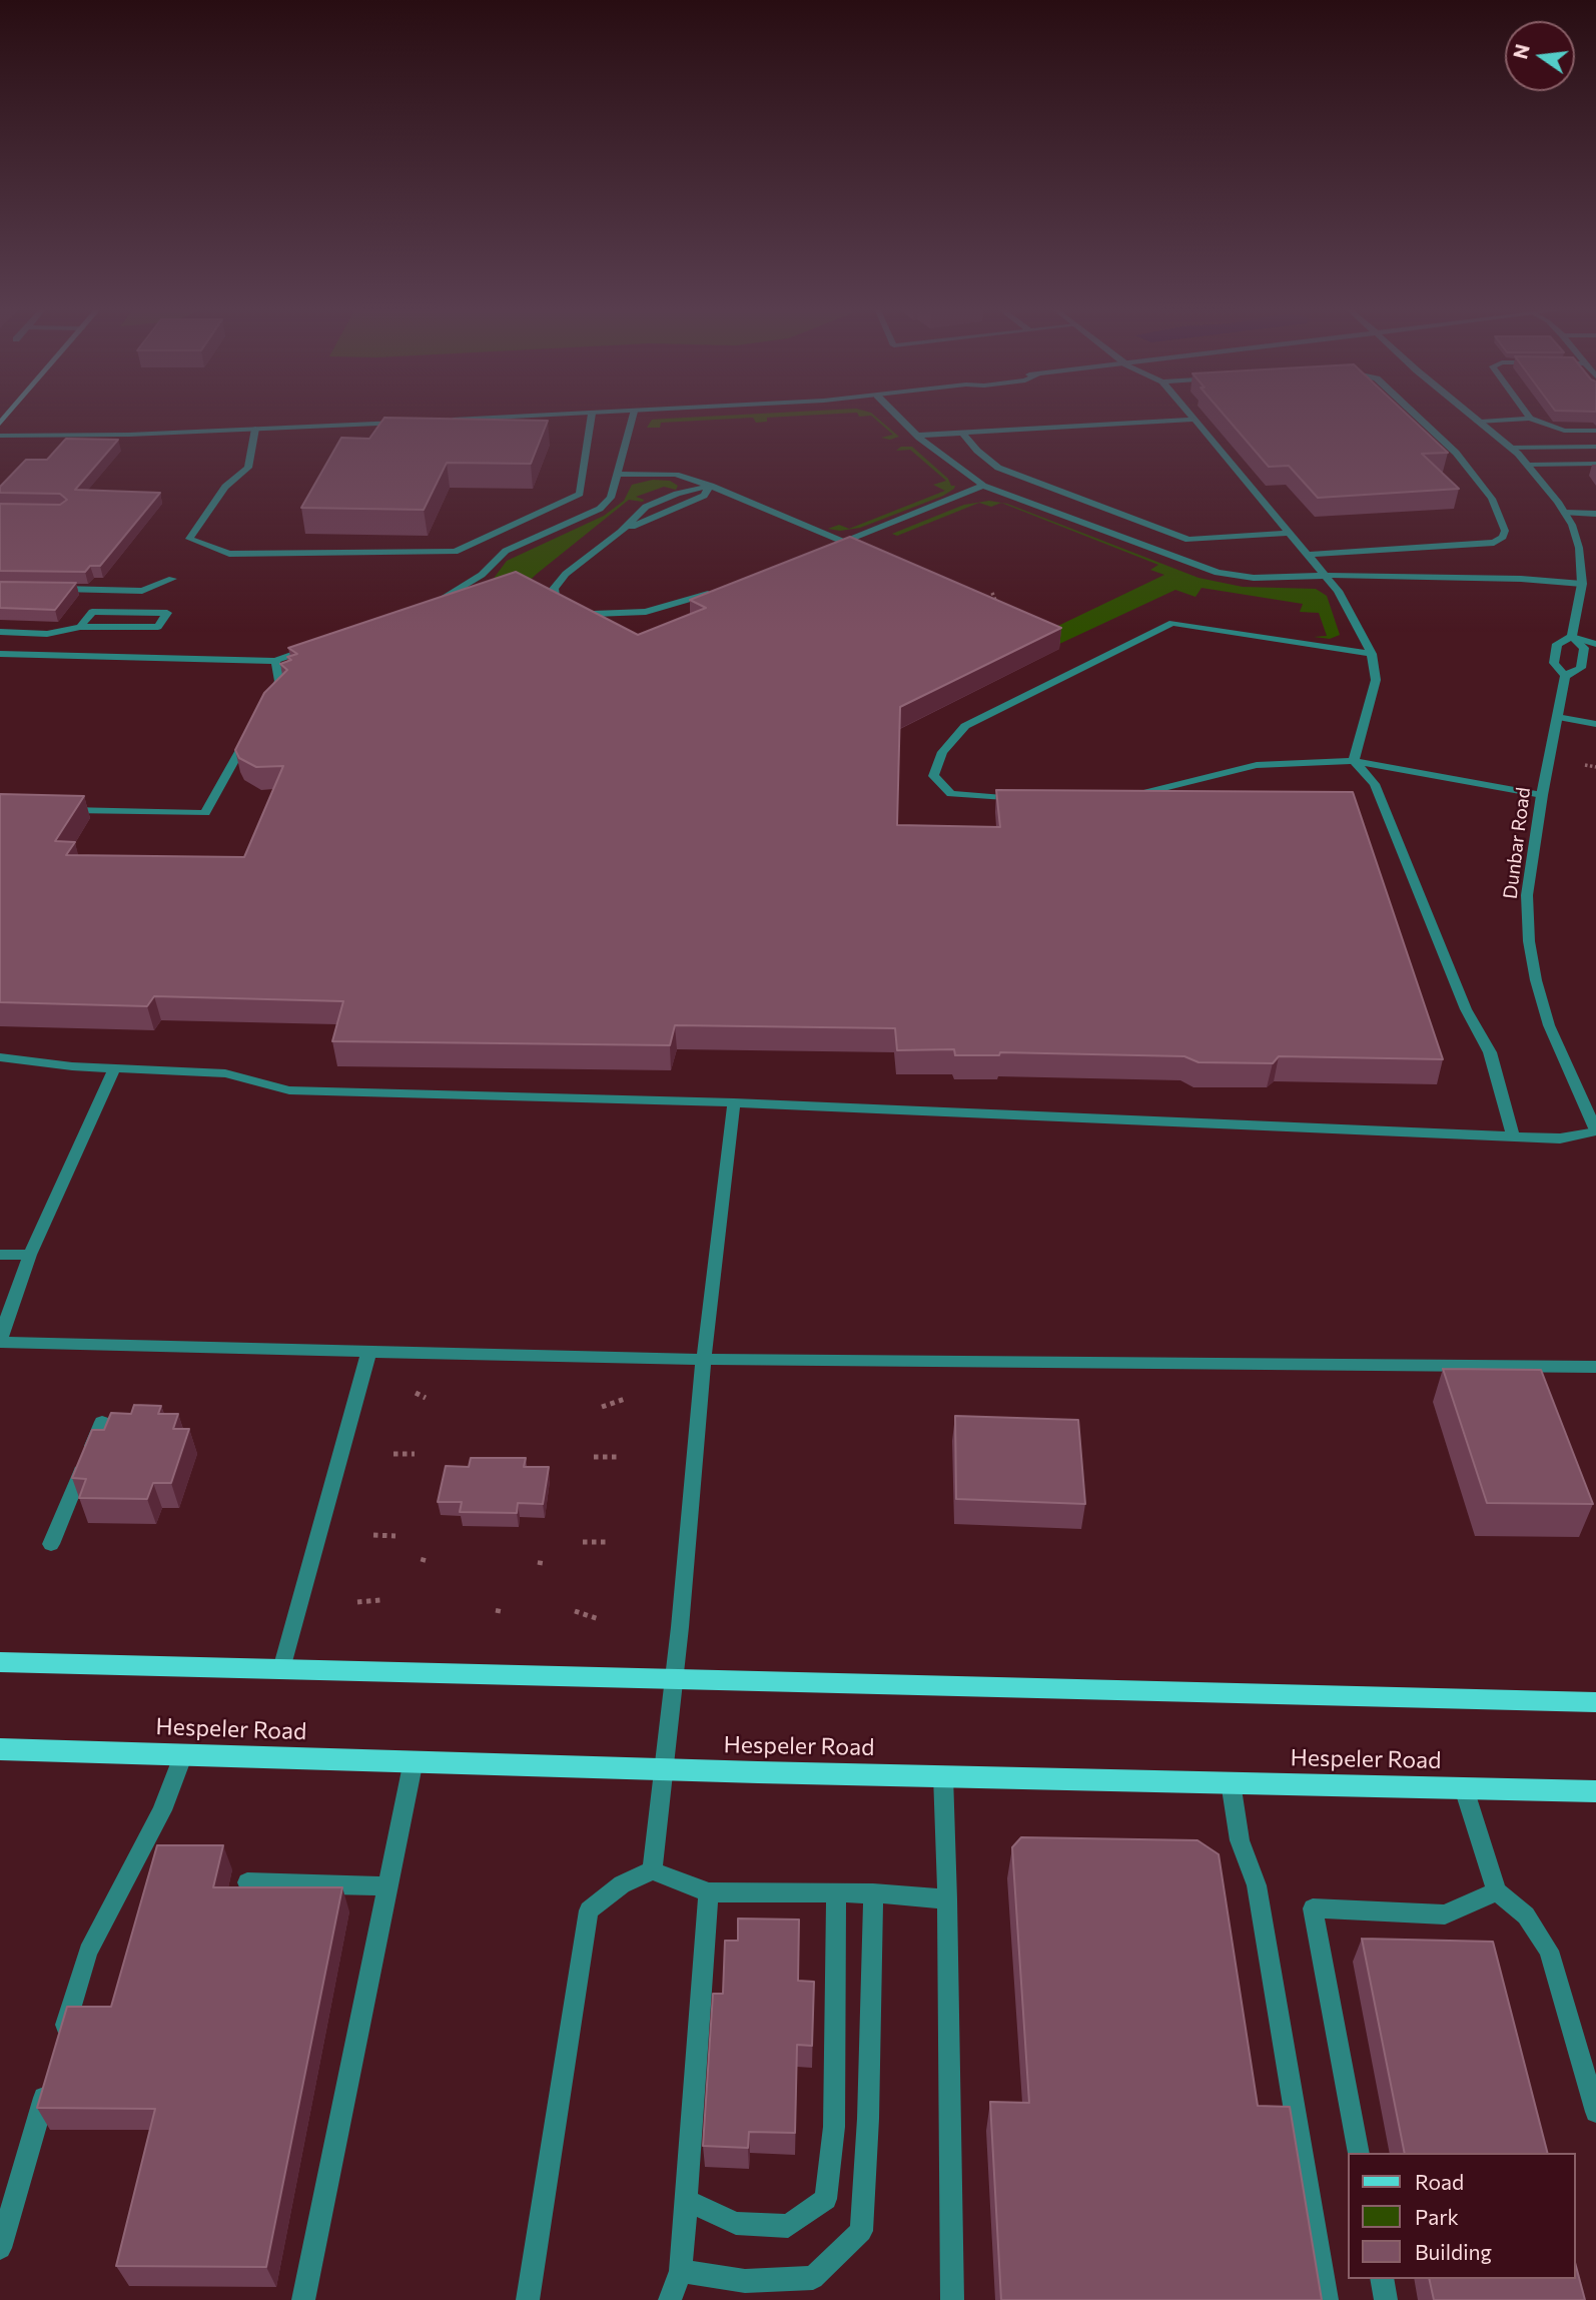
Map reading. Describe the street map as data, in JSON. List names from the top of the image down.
{
  "streets": {
    "main road": ["Hespeler Road"],
    "street": ["Dunbar Road"]
  },
  "legend": ["Road", "Park", "Building"],
  "north": "left"
}
